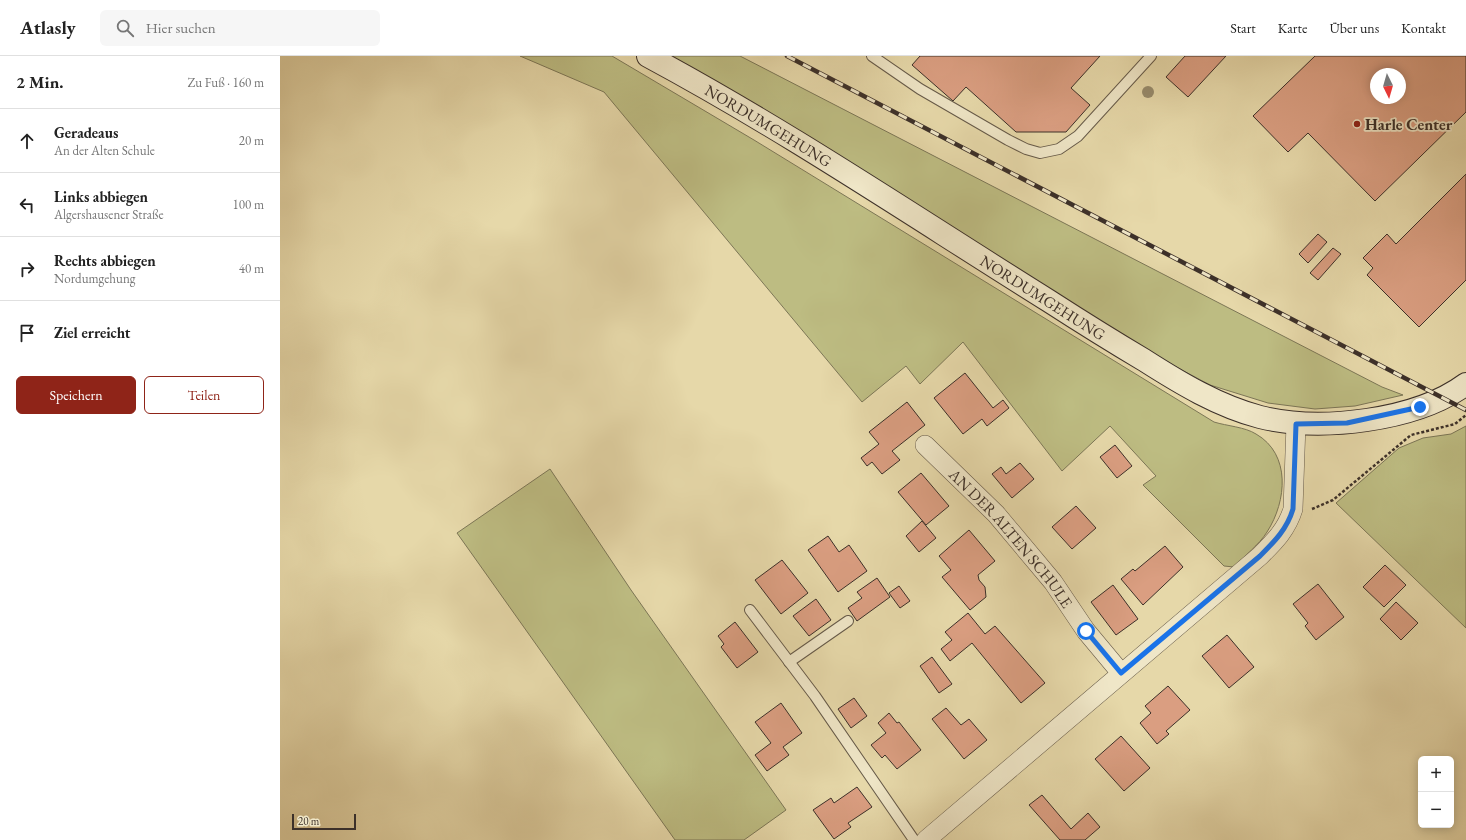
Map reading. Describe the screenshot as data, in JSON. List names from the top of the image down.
{
  "streets": {
    "main road": ["NORDUMGEHUNG"],
    "street": ["AN DER ALTEN SCHULE"]
  },
  "places": ["Harle Center"],
  "scale_bar": "20 m",
  "north": "bottom",
  "page": {
    "header": "Atlasly",
    "search": "Hier suchen",
    "nav": [
      "Start",
      "Karte",
      "Über uns",
      "Kontakt"
    ],
    "heading": ["2 Min.", "Zu Fuß · 160 m"],
    "list": [
      ["Geradeaus", "An der Alten Schule", "20 m"],
      ["Links abbiegen", "Algershausener Straße", "100 m"],
      ["Rechts abbiegen", "Nordumgehung", "40 m"],
      "Ziel erreicht"
    ],
    "buttons": ["Speichern", "Teilen"],
    "map_buttons": ["+", "−"],
    "scale": "20 m"
  }
}
